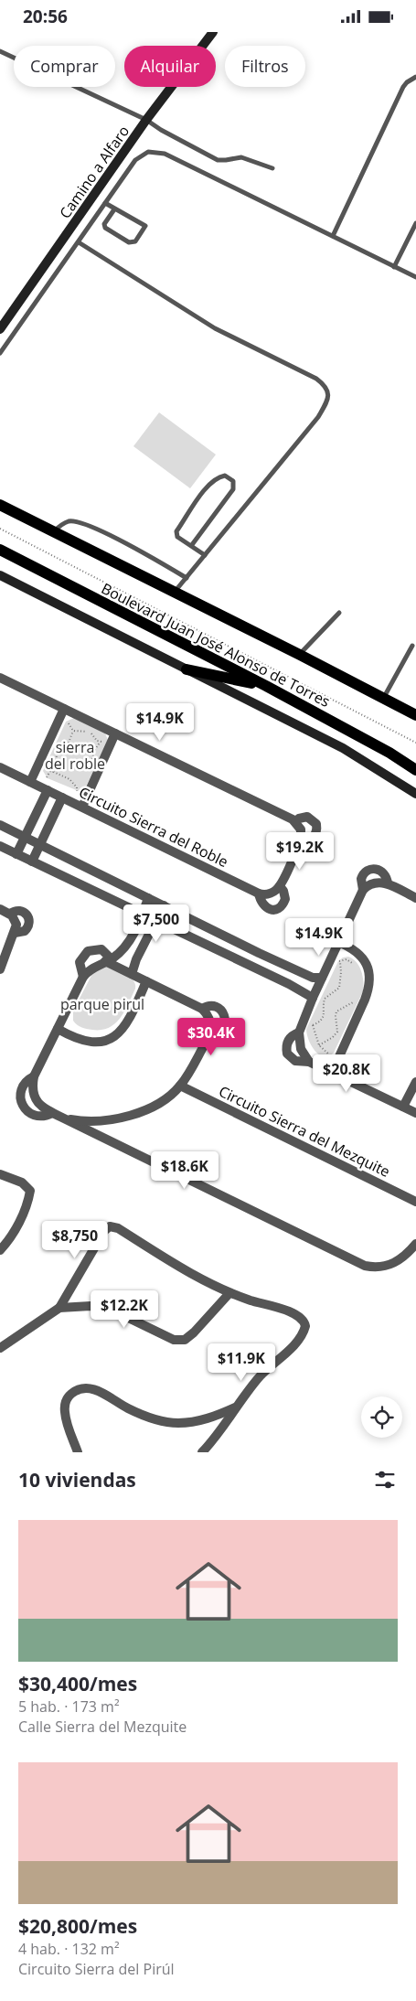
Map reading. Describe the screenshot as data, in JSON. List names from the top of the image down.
{
  "streets": {
    "main road": ["Boulevard Juan José Alonso de Torres"],
    "street": ["Camino a Alfaro", "Circuito Sierra del Roble", "Circuito Sierra del Mezquite"]
  },
  "parks": ["sierra del roble", "parque pirul"],
  "page": {
    "status": "20:56",
    "chip": ["Comprar", "Alquilar", "Filtros"],
    "price": [
      "$14.9K",
      "$19.2K",
      "$7,500",
      "$14.9K",
      "$30.4K",
      "$20.8K",
      "$18.6K",
      "$8,750",
      "$12.2K",
      "$11.9K"
    ],
    "heading": "10 viviendas",
    "list": [
      {
        "name": "$30,400/mes",
        "note": "5 hab. · 173 m² · Calle Sierra del Mezquite"
      },
      {
        "name": "$20,800/mes",
        "note": "4 hab. · 132 m² · Circuito Sierra del Pirúl"
      }
    ]
  }
}
